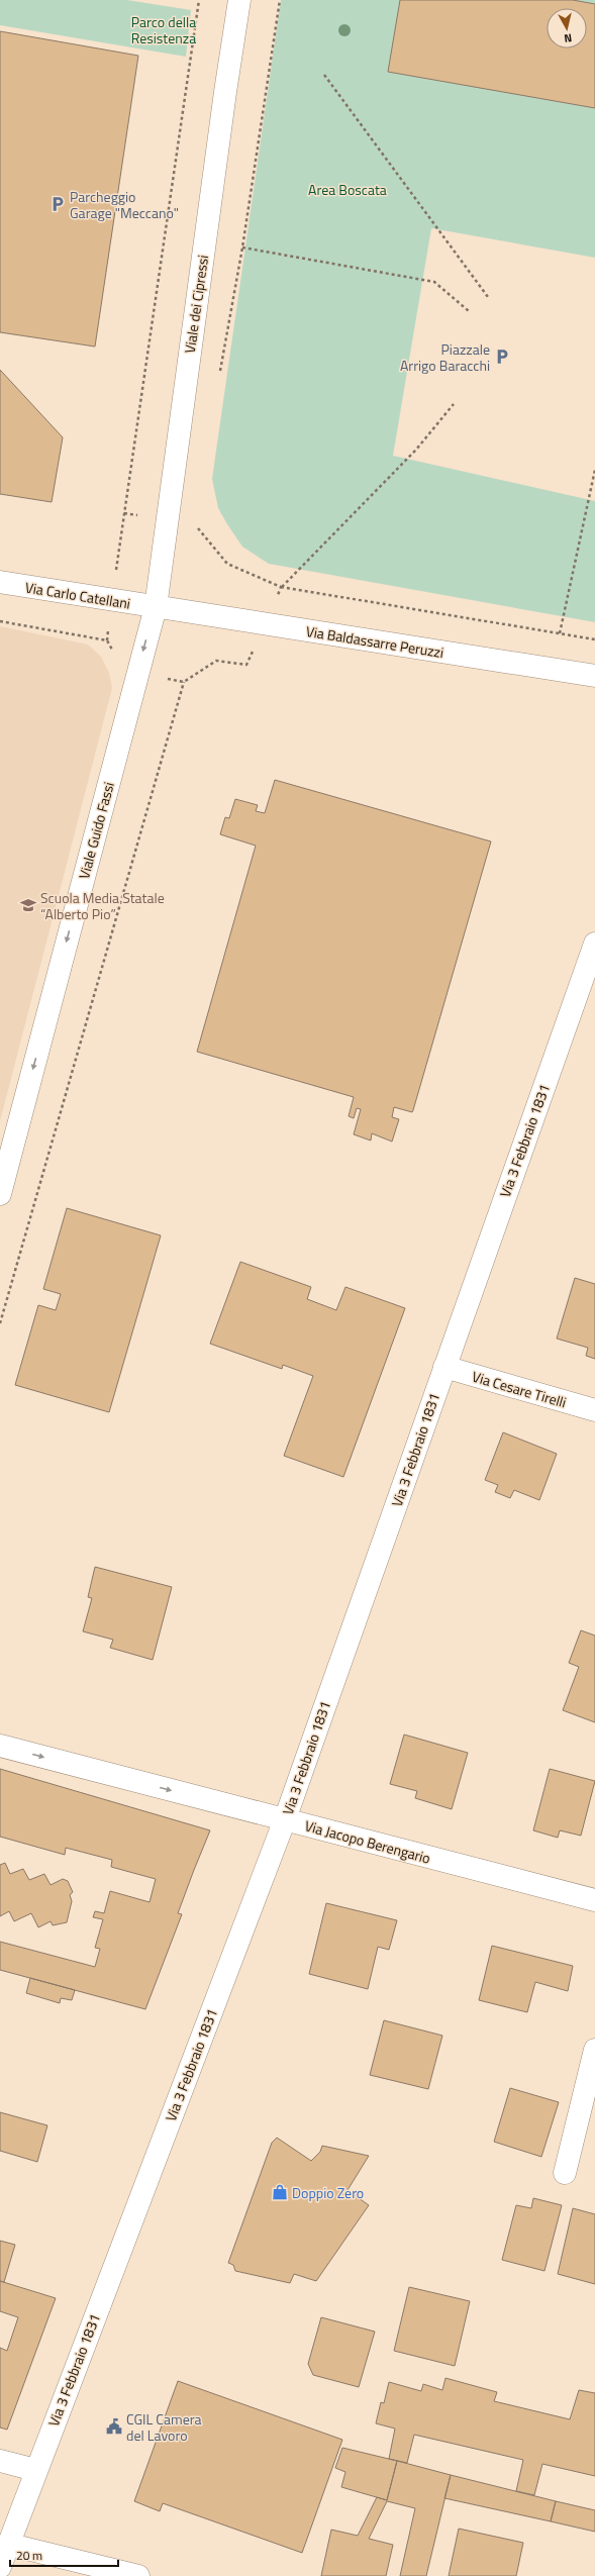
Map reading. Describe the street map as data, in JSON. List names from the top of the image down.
{
  "streets": {
    "street": [
      "Viale dei Cipressi",
      "Via Carlo Catellani",
      "Via Baldassarre Peruzzi",
      "Viale Guido Fassi",
      "Via 3 Febbraio 1831",
      "Via Cesare Tirelli",
      "Via Jacopo Berengario"
    ]
  },
  "crossings": [
    ["Viale dei Cipressi", "Via Carlo Catellani"],
    ["Viale dei Cipressi", "Via Baldassarre Peruzzi"],
    ["Viale dei Cipressi", "Viale Guido Fassi"],
    ["Via Carlo Catellani", "Via Baldassarre Peruzzi"],
    ["Via Carlo Catellani", "Viale Guido Fassi"],
    ["Via Baldassarre Peruzzi", "Viale Guido Fassi"],
    ["Via 3 Febbraio 1831", "Via Cesare Tirelli"],
    ["Via 3 Febbraio 1831", "Via Jacopo Berengario"]
  ],
  "one_way": ["Viale Guido Fassi", "Via Jacopo Berengario"],
  "parks": ["Parco della Resistenza", "Area Boscata"],
  "places": {
    "parking": ["Parcheggio Garage \"Meccano\"", "Piazzale Arrigo Baracchi"],
    "school or university": ["Scuola Media Statale “Alberto Pio”"],
    "shop": ["Doppio Zero"],
    "public building": ["CGIL Camera del Lavoro"]
  },
  "scale_bar": "20 m",
  "north": "bottom"
}
